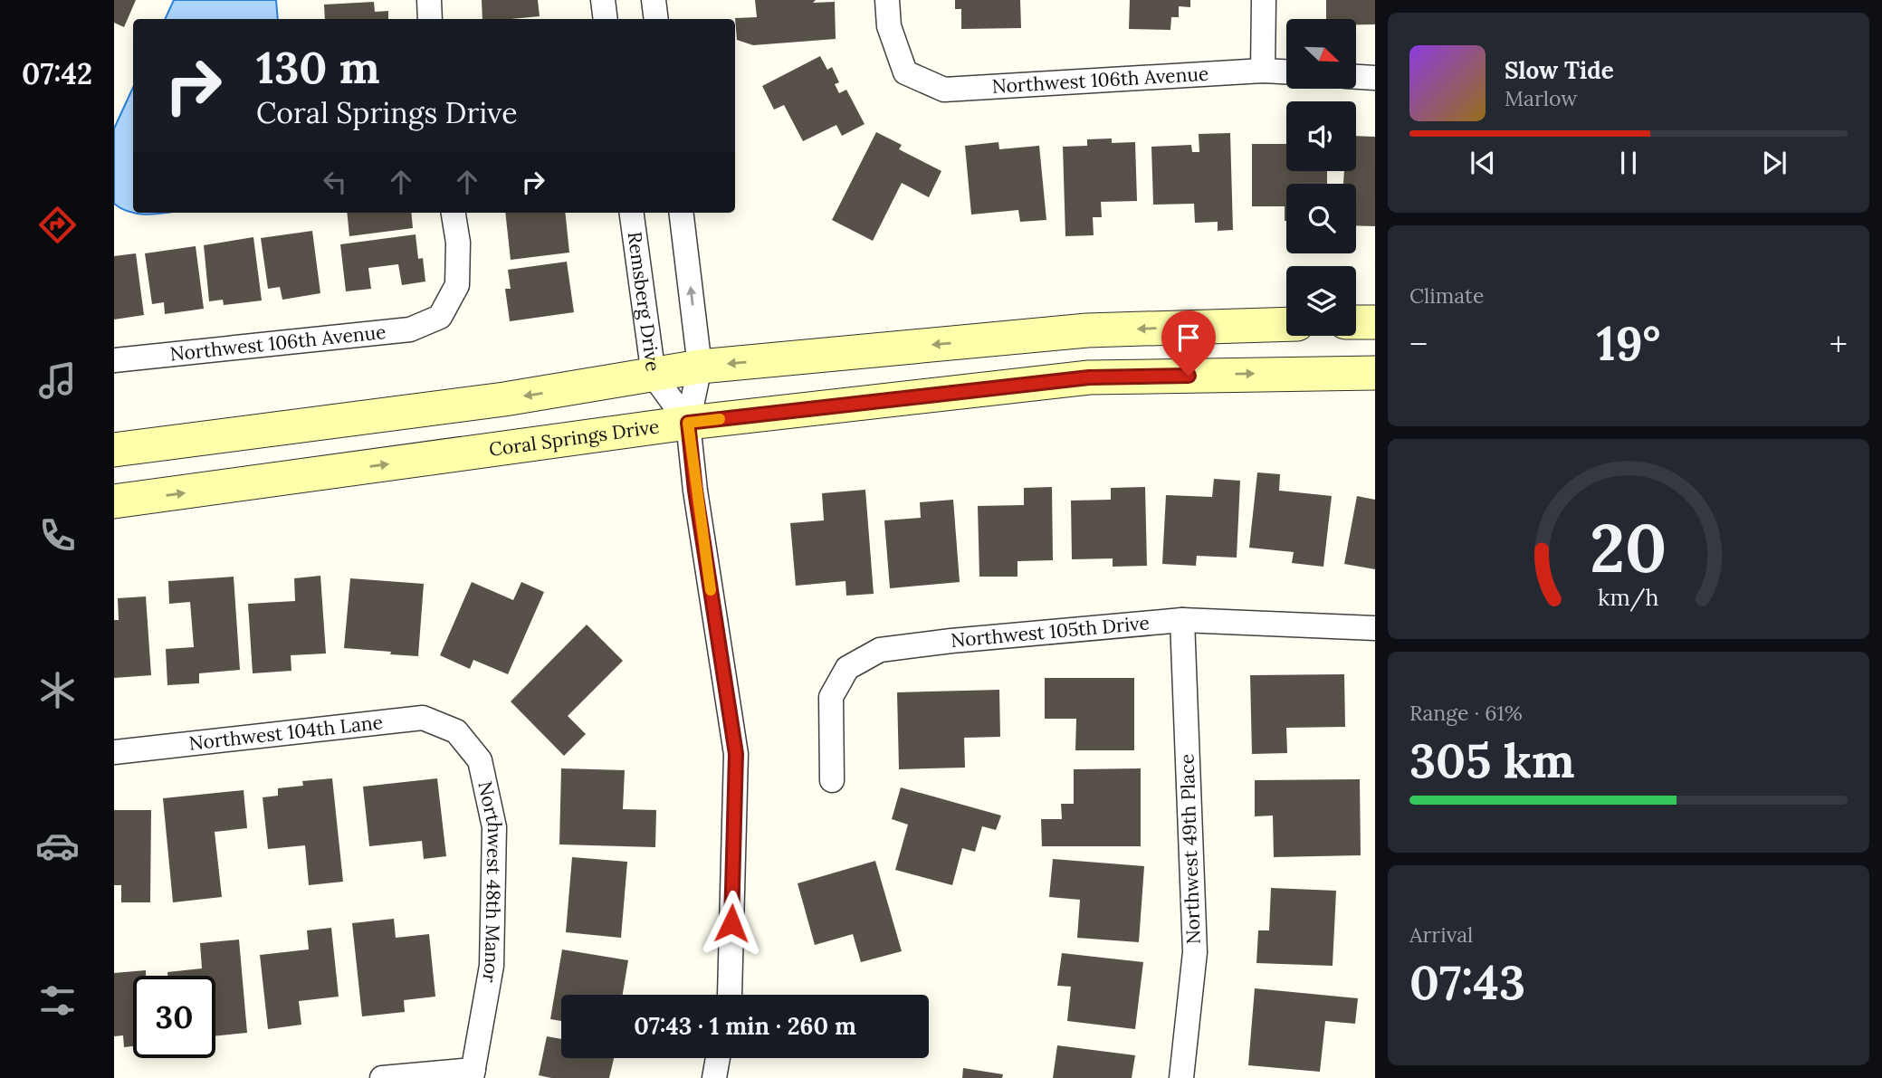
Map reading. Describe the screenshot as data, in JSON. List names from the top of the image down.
{
  "streets": {
    "main road": ["Coral Springs Drive"],
    "street": [
      "Northwest 106th Avenue",
      "Remsberg Drive",
      "Northwest 105th Drive",
      "Northwest 104th Lane",
      "Northwest 49th Place",
      "Northwest 48th Manor"
    ]
  },
  "crossings": [
    ["Remsberg Drive", "Coral Springs Drive"],
    ["Northwest 105th Drive", "Northwest 49th Place"],
    ["Northwest 104th Lane", "Northwest 48th Manor"]
  ],
  "north": "bottom right",
  "page": {
    "tabs": "07:42",
    "turn": ["130 m", "Coral Springs Drive"],
    "song": ["Slow Tide", "Marlow"],
    "tile": [
      "Climate",
      ["Range · 61%", "305 km"],
      ["Arrival", "07:43"]
    ],
    "heat": ["−", "19°", "+"],
    "limit": "30",
    "trip": "07:43 · 1 min · 260 m",
    "gauge": ["20", "km/h"]
  }
}
